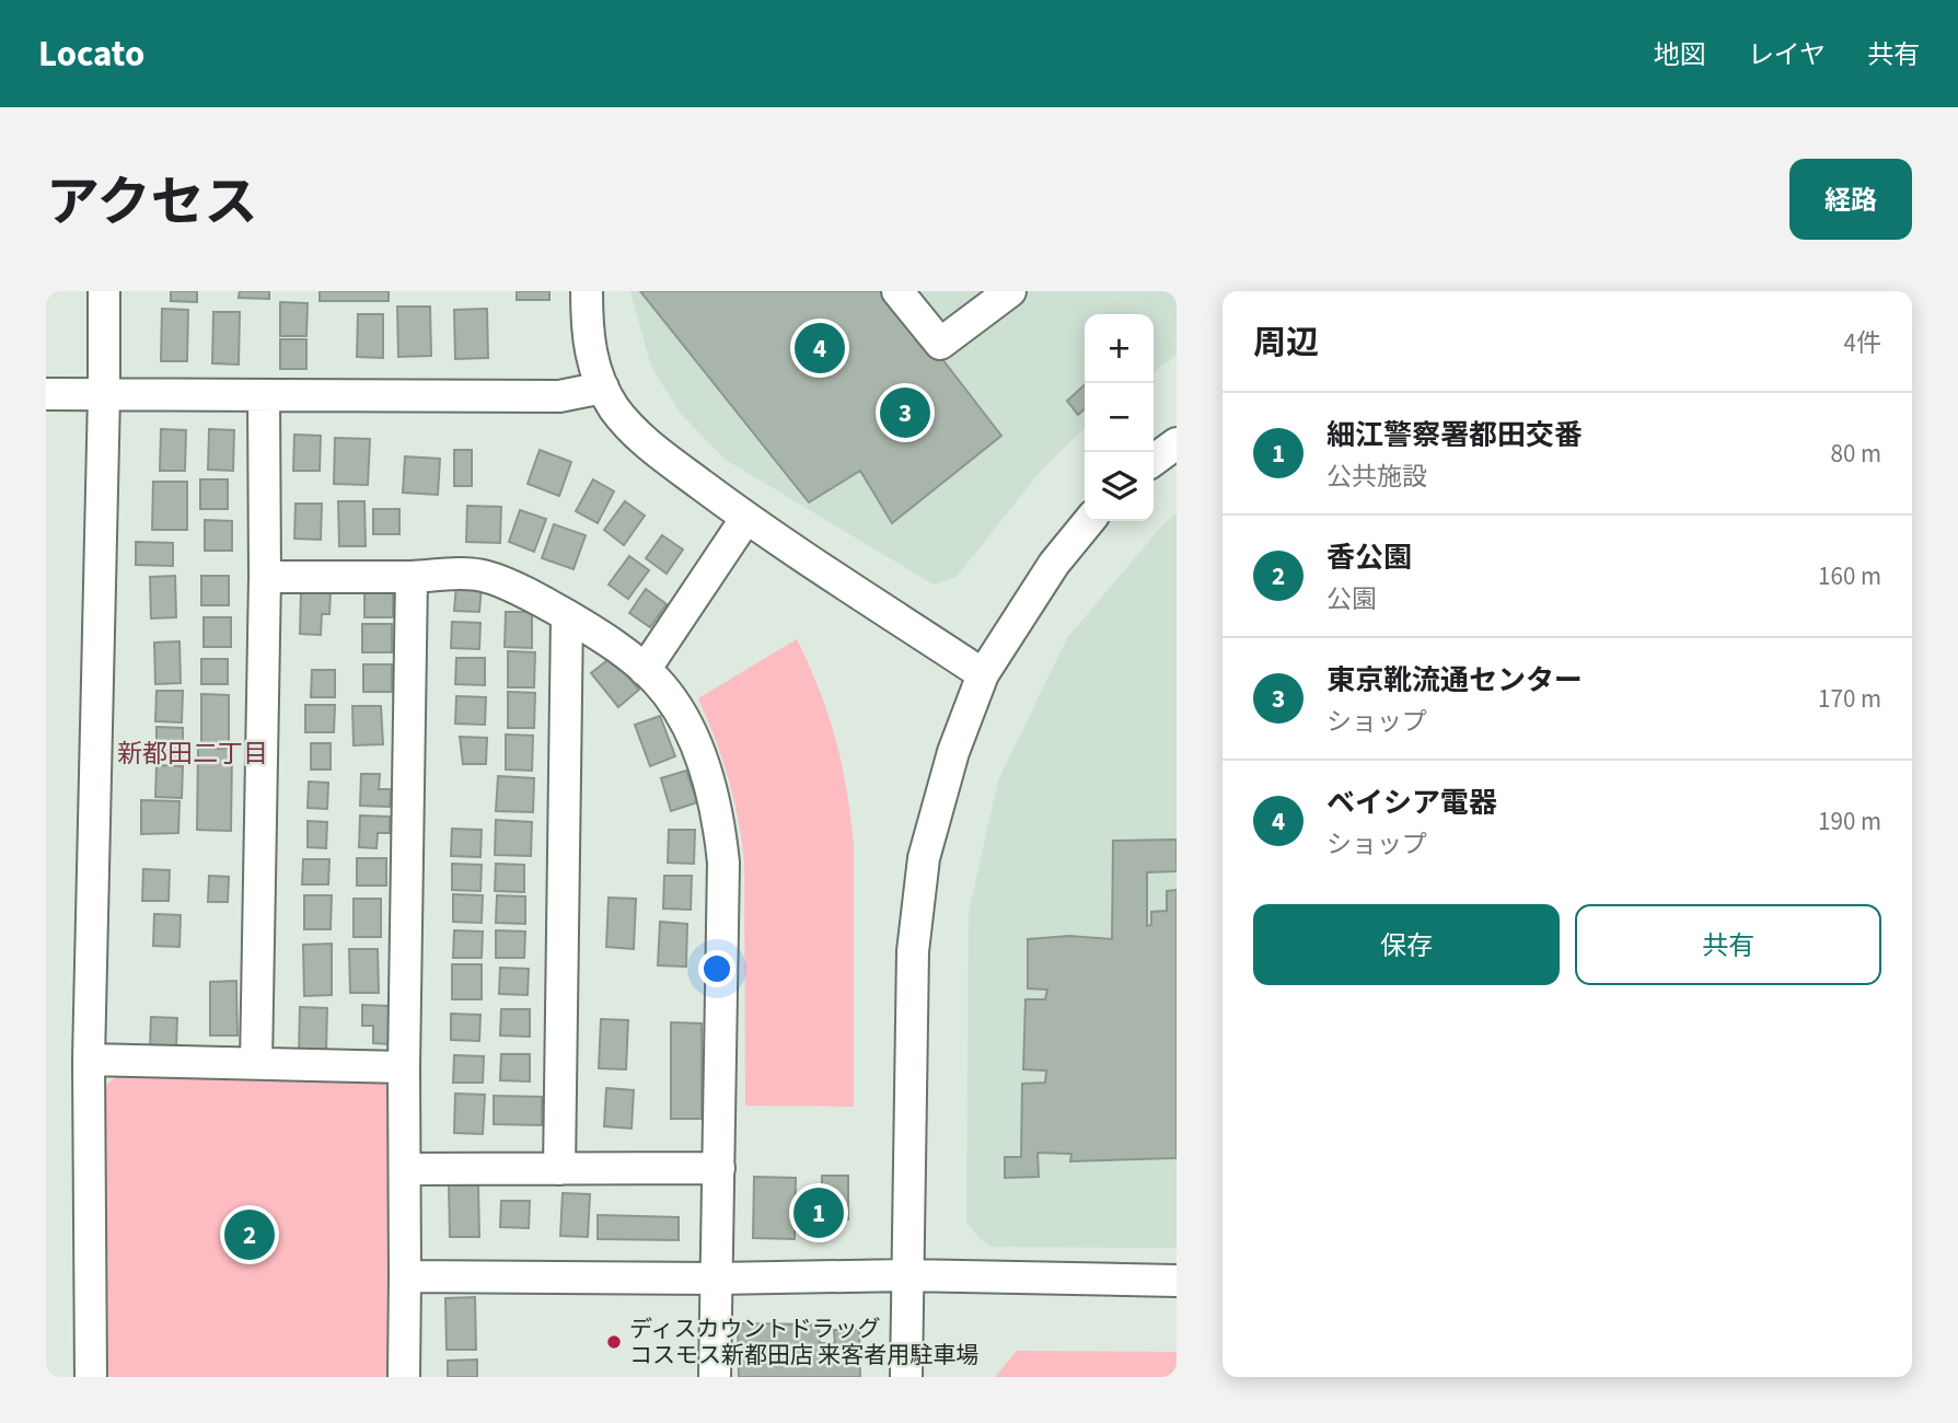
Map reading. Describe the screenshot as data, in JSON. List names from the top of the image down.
{
  "districts": ["新都田二丁目"],
  "places": ["ディスカウントドラッグ コスモス新都田店 来客者用駐車場"],
  "page": {
    "header": "Locato",
    "nav": ["地図", "レイヤ", "共有"],
    "title": "アクセス",
    "buttons": [
      "経路",
      ["保存", "共有"]
    ],
    "heading": ["周辺", "4件"],
    "map_buttons": ["+", "−"],
    "pins": [
      "4",
      "3",
      "1",
      "2"
    ],
    "list": [
      {
        "mark": "1",
        "name": "細江警察署都田交番",
        "note": "公共施設",
        "value": "80 m"
      },
      {
        "mark": "2",
        "name": "香公園",
        "note": "公園",
        "value": "160 m"
      },
      {
        "mark": "3",
        "name": "東京靴流通センター",
        "note": "ショップ",
        "value": "170 m"
      },
      {
        "mark": "4",
        "name": "ベイシア電器",
        "note": "ショップ",
        "value": "190 m"
      }
    ]
  }
}
